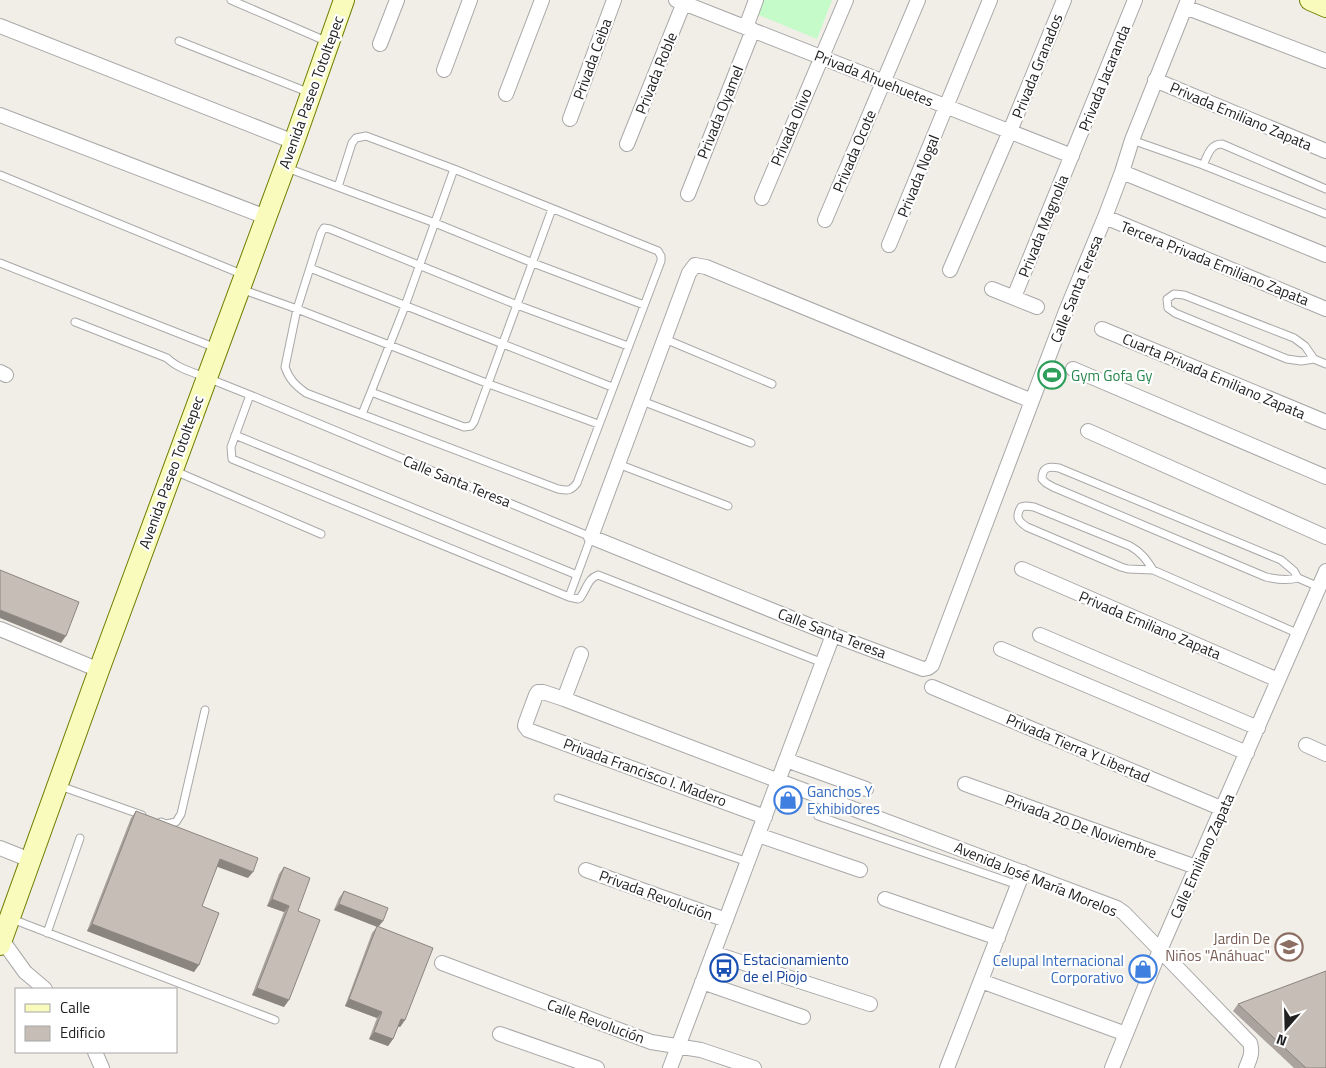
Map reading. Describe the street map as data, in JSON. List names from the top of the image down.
{
  "streets": {
    "main road": ["Avenida Paseo Totoltepec"],
    "street": [
      "Privada Ceiba",
      "Privada Granados",
      "Privada Roble",
      "Privada Ahuehuetes",
      "Privada Jacaranda",
      "Privada Oyamel",
      "Privada Emiliano Zapata",
      "Privada Olivo",
      "Privada Ocote",
      "Privada Nogal",
      "Privada Magnolia",
      "Tercera Privada Emiliano Zapata",
      "Calle Santa Teresa",
      "Cuarta Privada Emiliano Zapata",
      "Privada Tierra Y Libertad",
      "Privada Francisco I. Madero",
      "Privada 20 De Noviembre",
      "Calle Emiliano Zapata",
      "Avenida José María Morelos",
      "Privada Revolución",
      "Calle Revolución"
    ]
  },
  "crossings": [
    ["Privada Granados", "Privada Ahuehuetes"],
    ["Privada Roble", "Privada Ahuehuetes"],
    ["Privada Ahuehuetes", "Privada Jacaranda"],
    ["Privada Ahuehuetes", "Privada Oyamel"],
    ["Privada Ahuehuetes", "Privada Olivo"],
    ["Privada Ahuehuetes", "Privada Ocote"],
    ["Privada Ahuehuetes", "Privada Nogal"],
    ["Privada Ahuehuetes", "Privada Magnolia"],
    ["Privada Jacaranda", "Privada Magnolia"],
    ["Avenida Paseo Totoltepec", "Calle Santa Teresa"],
    ["Privada Emiliano Zapata", "Calle Santa Teresa"],
    ["Privada Emiliano Zapata", "Calle Emiliano Zapata"],
    ["Tercera Privada Emiliano Zapata", "Calle Santa Teresa"],
    ["Privada Tierra Y Libertad", "Calle Emiliano Zapata"],
    ["Privada Francisco I. Madero", "Avenida José María Morelos"],
    ["Privada 20 De Noviembre", "Calle Emiliano Zapata"],
    ["Calle Emiliano Zapata", "Avenida José María Morelos"]
  ],
  "places": {
    "sports": ["Gym Gofa Gy"],
    "shop": ["Ganchos Y Exhibidores", "Celupal Internacional Corporativo"],
    "school or university": ["Jardin De Niños \"Anáhuac\""],
    "bus stop": ["Estacionamiento de el Piojo"]
  },
  "legend": ["Calle", "Edificio"],
  "north": "bottom"
}
